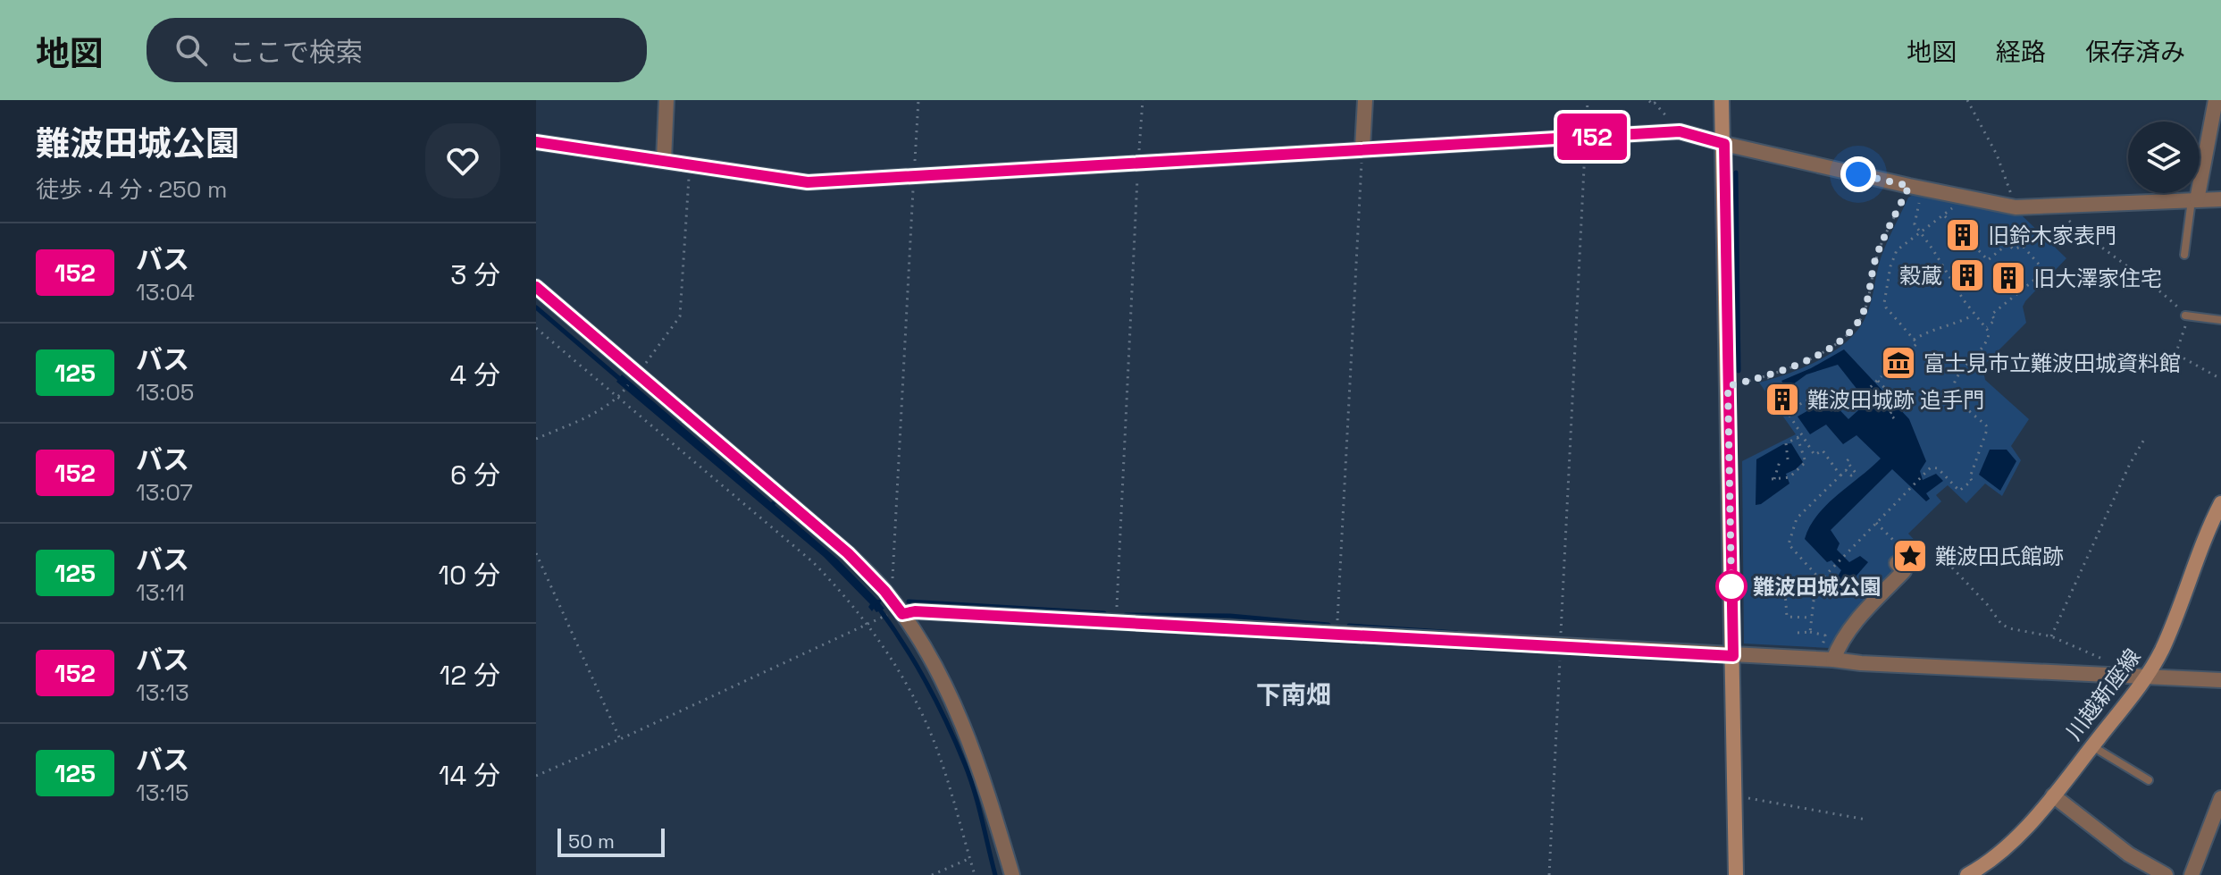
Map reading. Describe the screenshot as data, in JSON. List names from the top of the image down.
{
  "streets": {
    "street": ["川越新座線"]
  },
  "districts": ["下南畑"],
  "places": {
    "building": [
      "旧鈴木家表門",
      "穀蔵",
      "旧大澤家住宅",
      "難波田城跡 追手門"
    ],
    "museum": ["富士見市立難波田城資料館"],
    "place": ["難波田氏館跡"],
    "other": ["難波田城公園"]
  },
  "lines": ["bus line 152"],
  "scale_bar": "50 m",
  "page": {
    "header": "地図",
    "search": "ここで検索",
    "nav": ["地図", "経路", "保存済み"],
    "heading": ["難波田城公園", "徒歩 · 4 分 · 250 m"],
    "on_map": "152",
    "list": [
      {
        "mark": "152",
        "name": "バス",
        "note": "13:04",
        "value": "3 分"
      },
      {
        "mark": "125",
        "name": "バス",
        "note": "13:05",
        "value": "4 分"
      },
      {
        "mark": "152",
        "name": "バス",
        "note": "13:07",
        "value": "6 分"
      },
      {
        "mark": "125",
        "name": "バス",
        "note": "13:11",
        "value": "10 分"
      },
      {
        "mark": "152",
        "name": "バス",
        "note": "13:13",
        "value": "12 分"
      },
      {
        "mark": "125",
        "name": "バス",
        "note": "13:15",
        "value": "14 分"
      }
    ],
    "scale": "50 m"
  }
}
